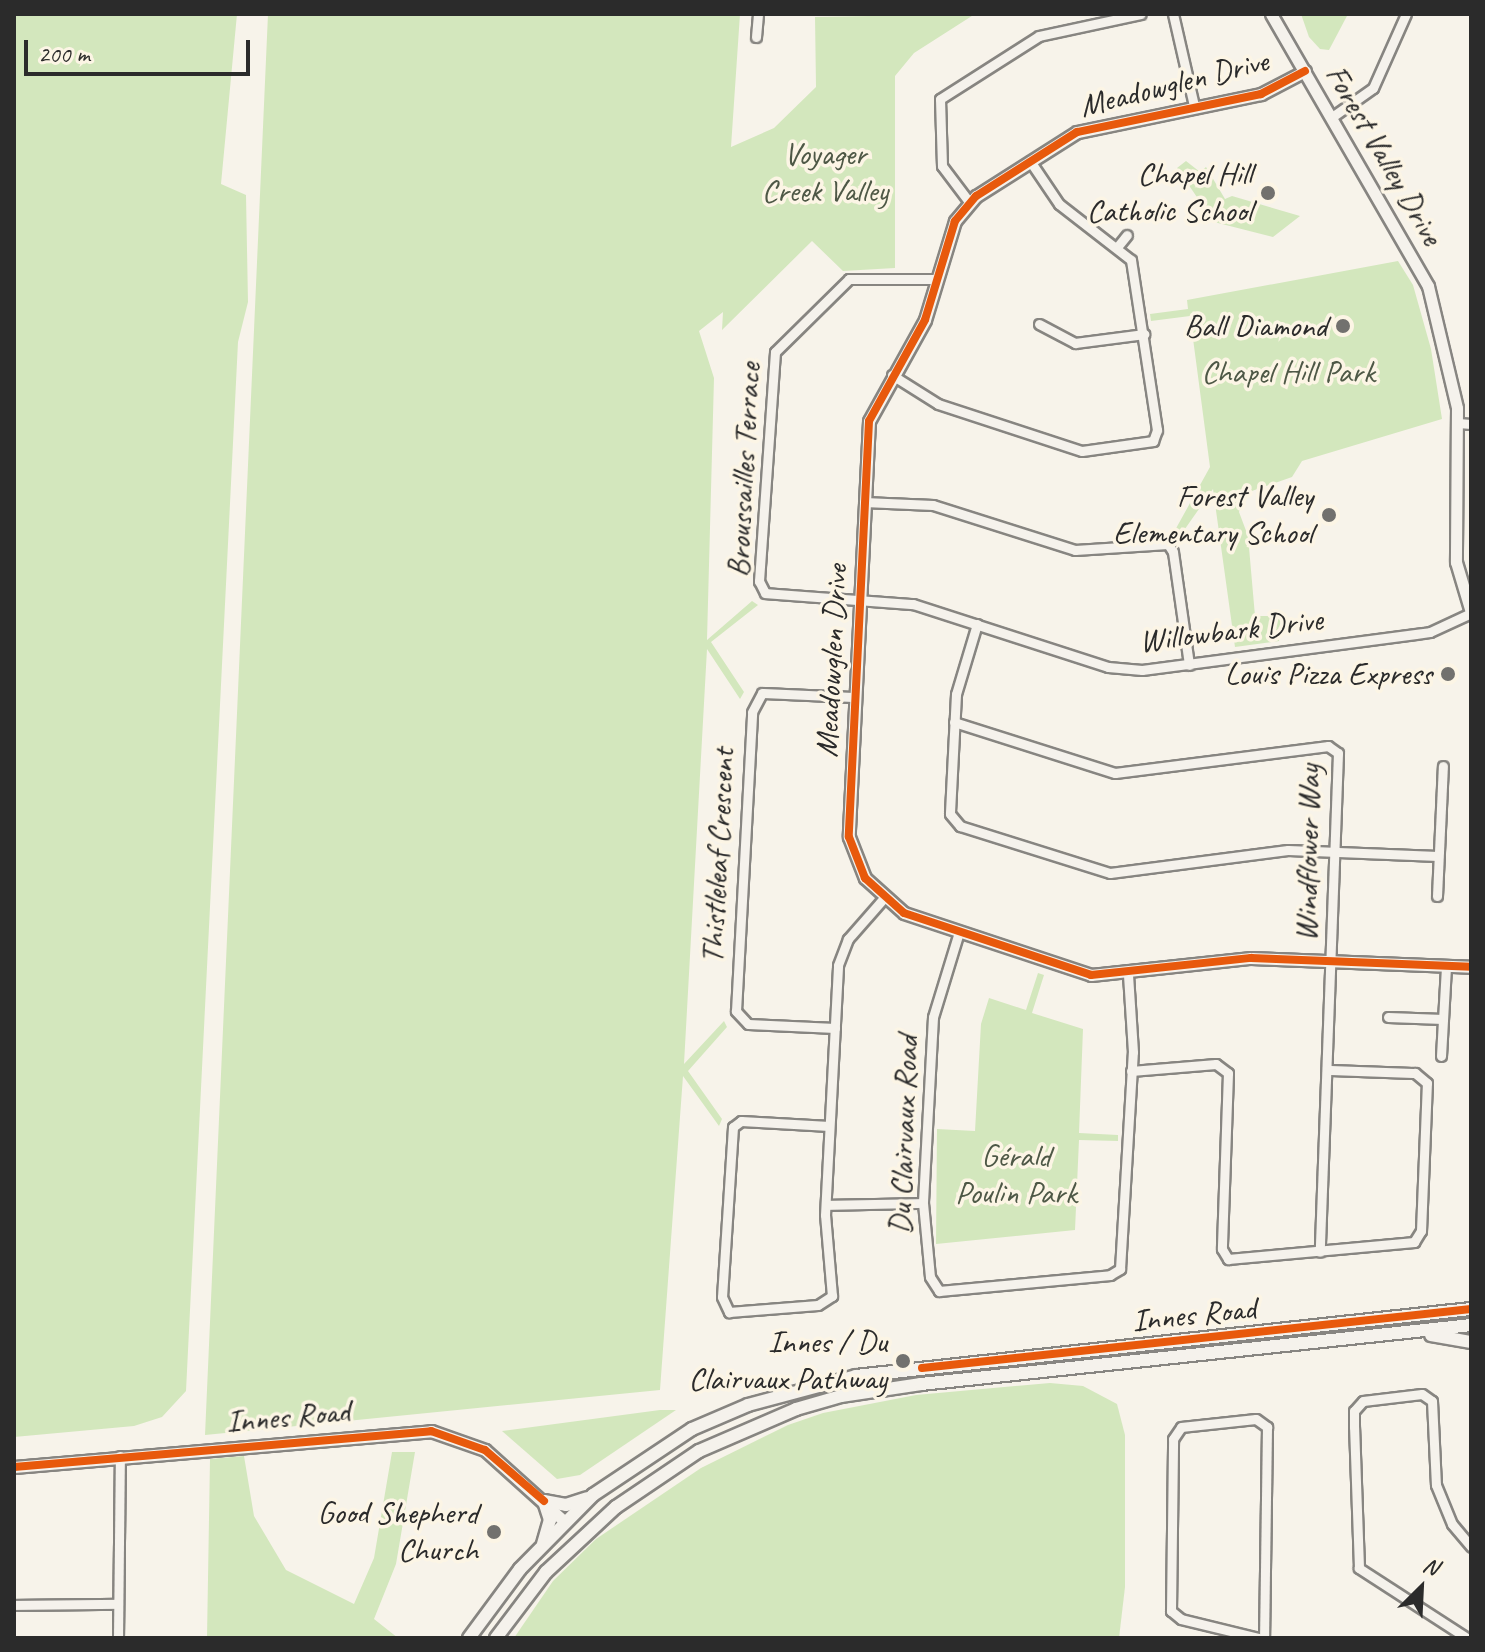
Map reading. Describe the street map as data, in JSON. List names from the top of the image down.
{
  "streets": {
    "main road": ["Innes Road"],
    "street": [
      "Meadowglen Drive",
      "Forest Valley Drive",
      "Broussailles Terrace",
      "Willowbark Drive",
      "Windflower Way",
      "Thistleleaf Crescent",
      "Du Clairvaux Road"
    ]
  },
  "crossings": [
    ["Meadowglen Drive", "Forest Valley Drive"],
    ["Meadowglen Drive", "Broussailles Terrace"],
    ["Meadowglen Drive", "Willowbark Drive"],
    ["Meadowglen Drive", "Windflower Way"],
    ["Meadowglen Drive", "Thistleleaf Crescent"],
    ["Meadowglen Drive", "Du Clairvaux Road"],
    ["Forest Valley Drive", "Willowbark Drive"],
    ["Broussailles Terrace", "Willowbark Drive"]
  ],
  "parks": ["Voyager Creek Valley", "Chapel Hill Park", "Gérald Poulin Park"],
  "places": [
    "Chapel Hill Catholic School",
    "Ball Diamond",
    "Forest Valley Elementary School",
    "Louis Pizza Express",
    "Innes / Du Clairvaux Pathway",
    "Good Shepherd Church"
  ],
  "scale_bar": "200 m",
  "north": "top right"
}
